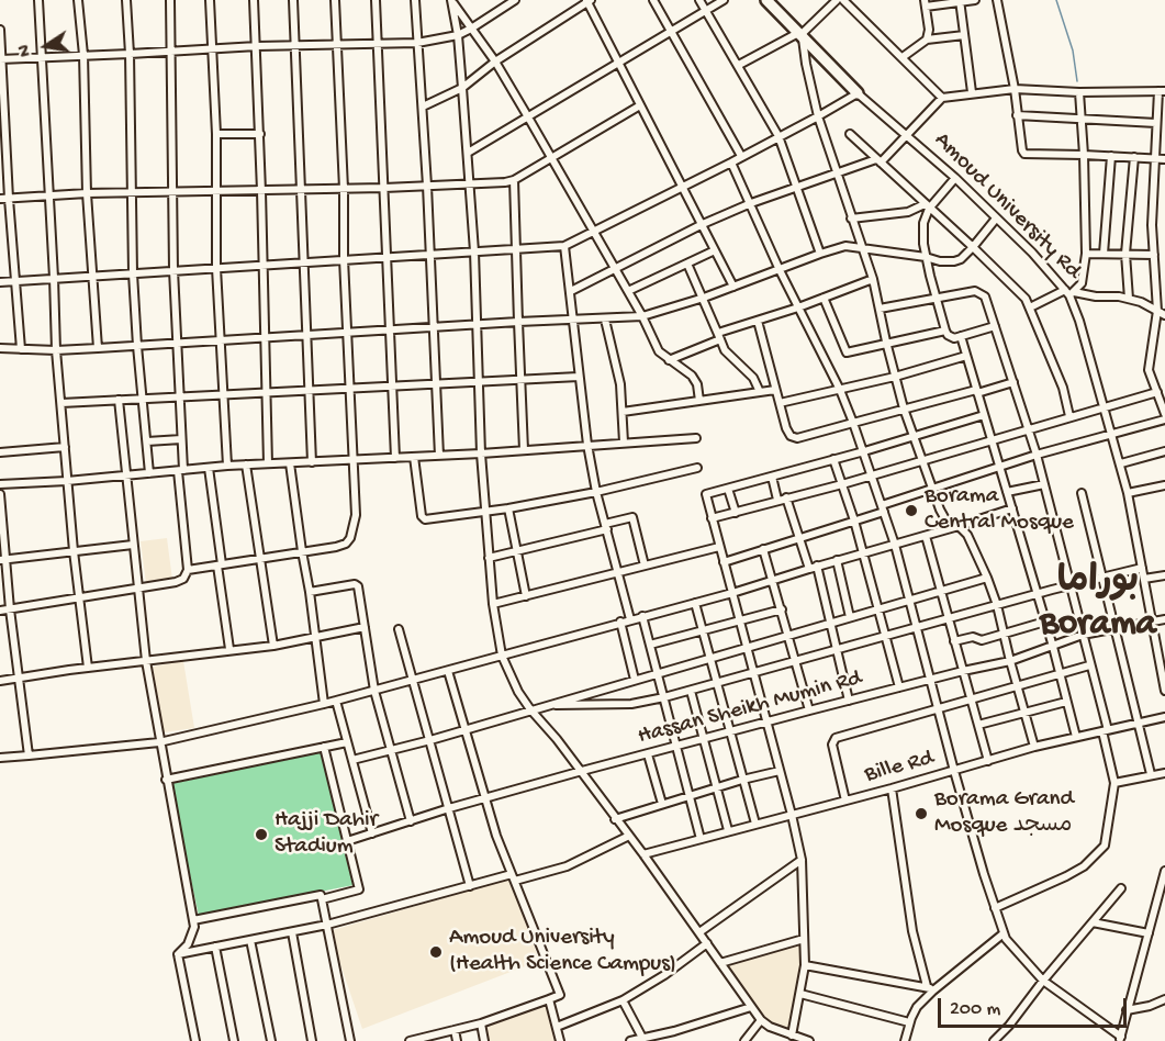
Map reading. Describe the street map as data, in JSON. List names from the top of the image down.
{
  "streets": {
    "street": ["Amoud University Rd", "Hassan Sheikh Mumin Rd", "Bille Rd"]
  },
  "crossings": [
    ["Amoud University Rd", "Hassan Sheikh Mumin Rd"]
  ],
  "districts": ["بوراما Borama"],
  "places": [
    "Borama Central Mosque",
    "Borama Grand Mosque مسجد",
    "Hajji Dahir Stadium",
    "Amoud University (Health Science Campus)"
  ],
  "scale_bar": "200 m",
  "north": "left"
}
